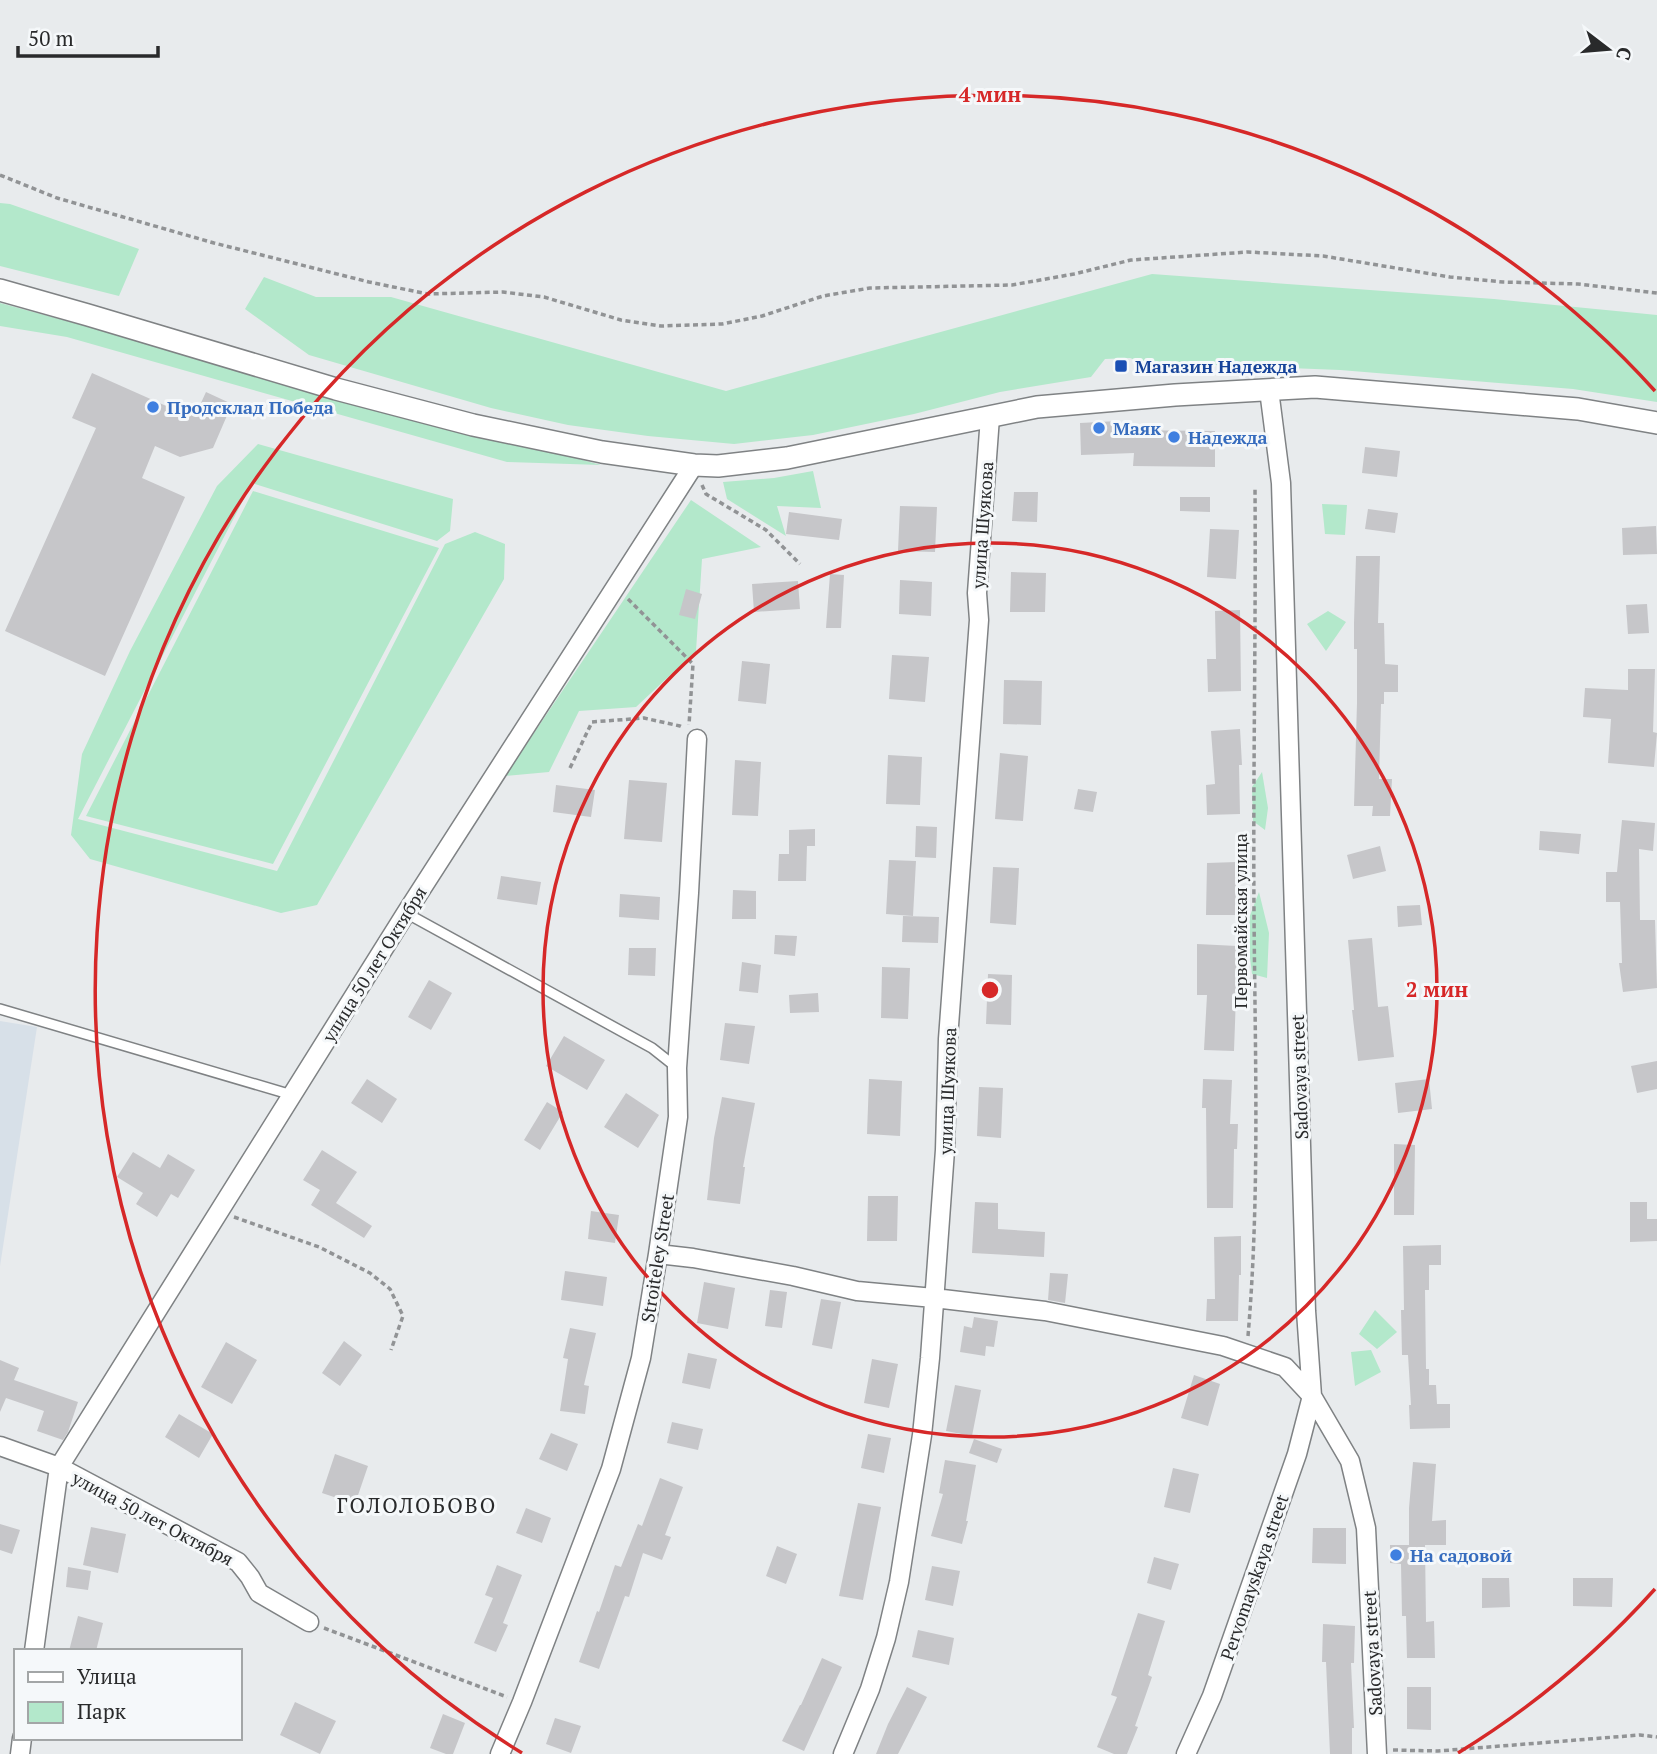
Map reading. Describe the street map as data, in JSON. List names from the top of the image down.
{
  "streets": {
    "street": [
      "улица Шуякова",
      "улица 50 лет Октября",
      "Sadovaya street",
      "Stroiteley Street",
      "Pervomayskaya street"
    ],
    "path": ["Первомайская улица"]
  },
  "crossings": [
    ["Sadovaya street", "Pervomayskaya street"]
  ],
  "districts": ["ГОЛОЛОБОВО"],
  "places": {
    "transit": ["Магазин Надежда"],
    "other": [
      "Продсклад Победа",
      "Маяк",
      "Надежда",
      "На садовой"
    ]
  },
  "legend": ["Улица", "Парк"],
  "scale_bar": "50 m",
  "north": "right",
  "rings": ["4 мин", "2 мин"]
}
